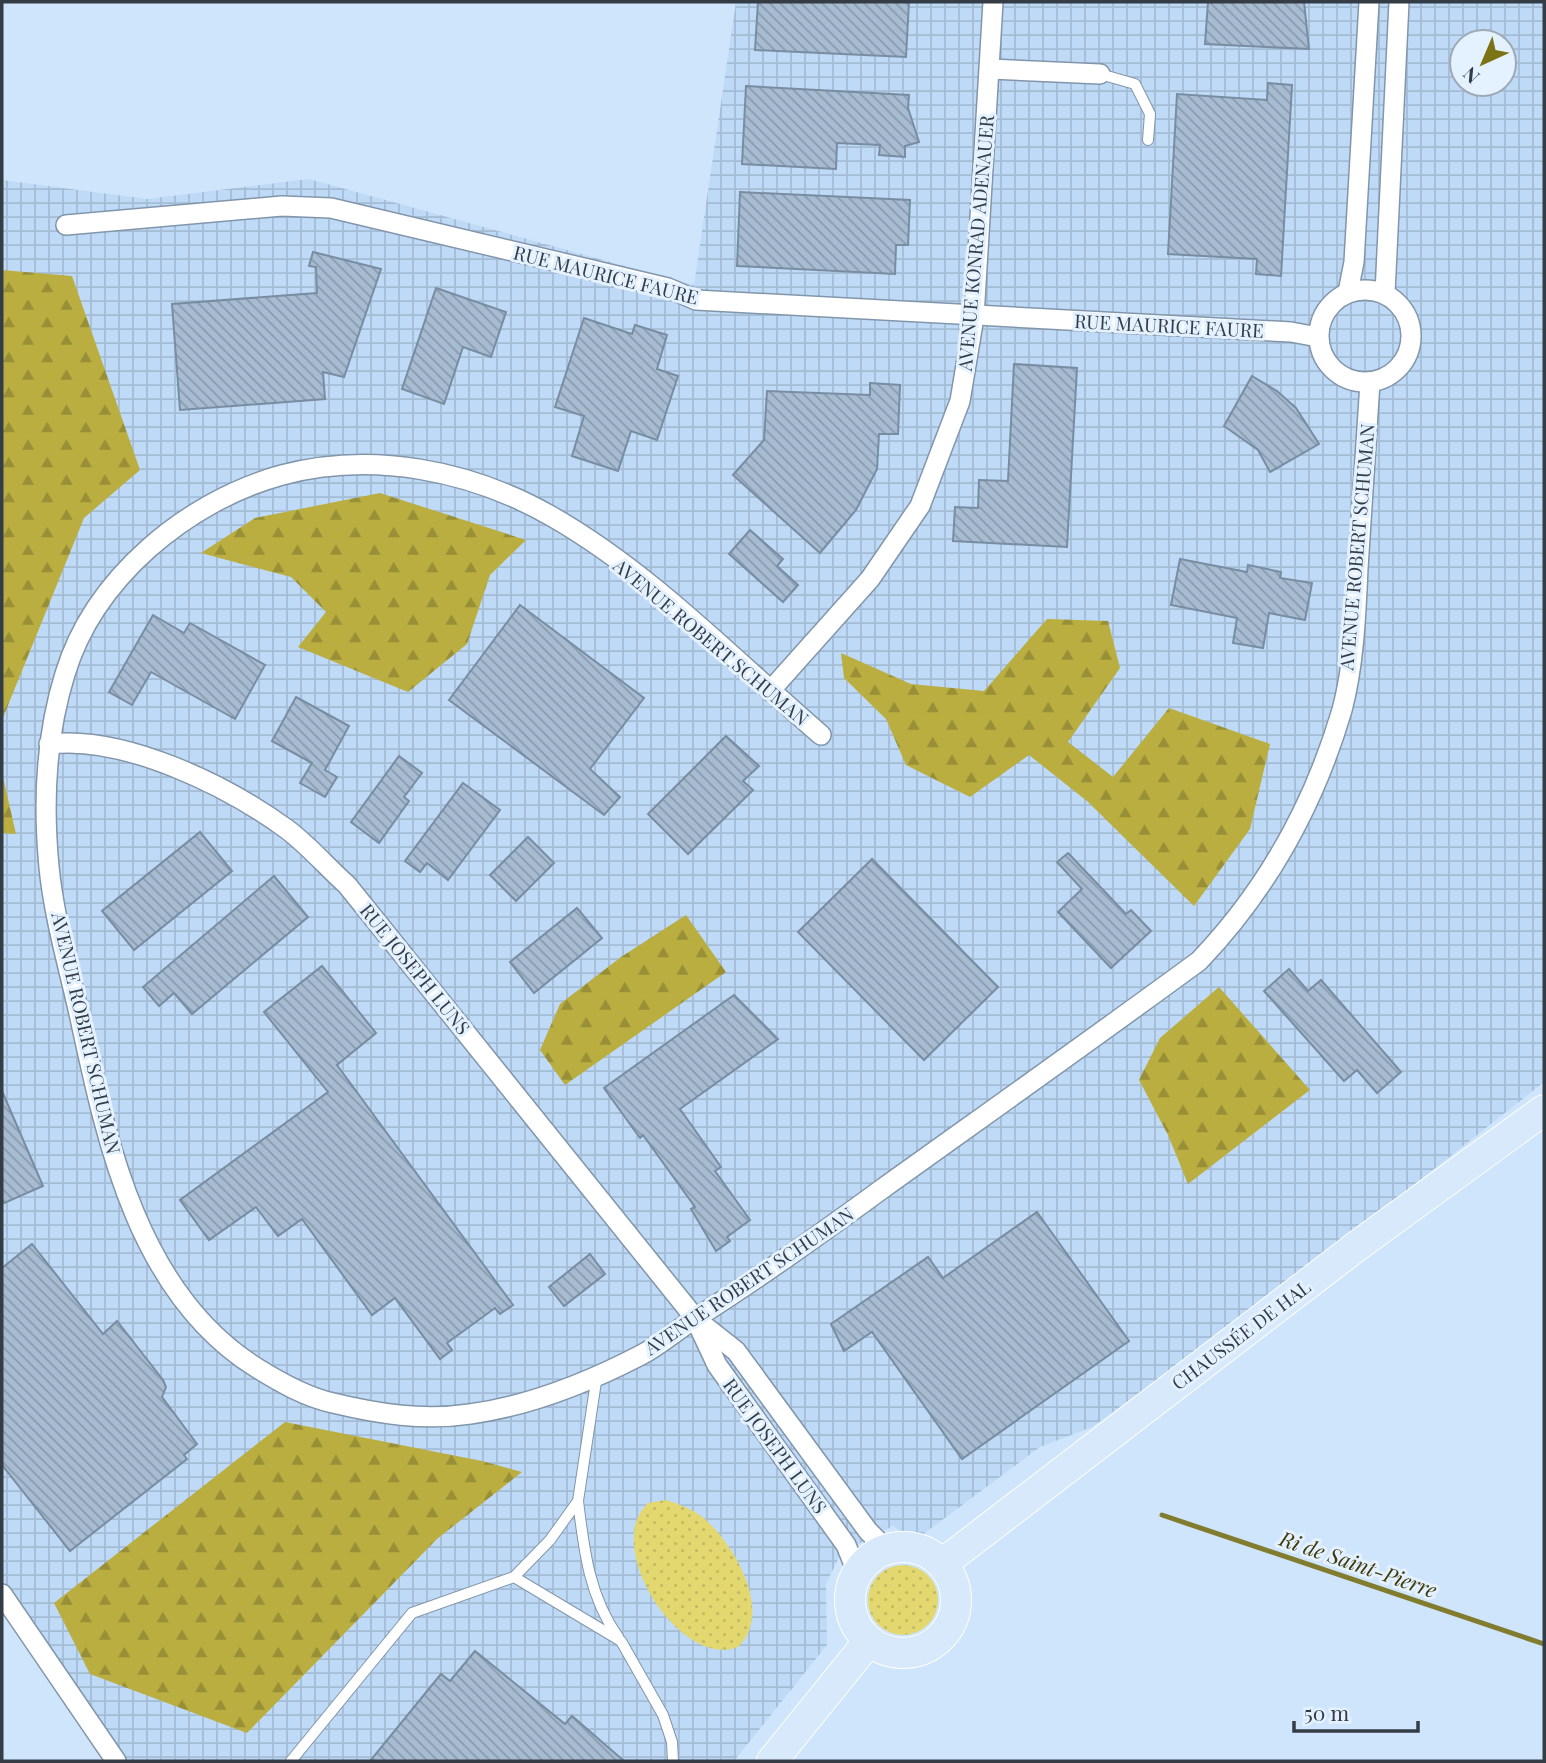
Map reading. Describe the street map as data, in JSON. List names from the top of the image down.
{
  "streets": {
    "main road": ["CHAUSSÉE DE HAL"],
    "street": [
      "AVENUE KONRAD ADENAUER",
      "RUE MAURICE FAURE",
      "AVENUE ROBERT SCHUMAN",
      "RUE JOSEPH LUNS"
    ]
  },
  "crossings": [
    ["AVENUE KONRAD ADENAUER", "RUE MAURICE FAURE"],
    ["AVENUE KONRAD ADENAUER", "AVENUE ROBERT SCHUMAN"],
    ["RUE MAURICE FAURE", "AVENUE ROBERT SCHUMAN"],
    ["AVENUE ROBERT SCHUMAN", "RUE JOSEPH LUNS"],
    ["RUE JOSEPH LUNS", "CHAUSSÉE DE HAL"]
  ],
  "water": ["Ri de Saint-Pierre"],
  "scale_bar": "50 m",
  "north": "bottom left"
}
